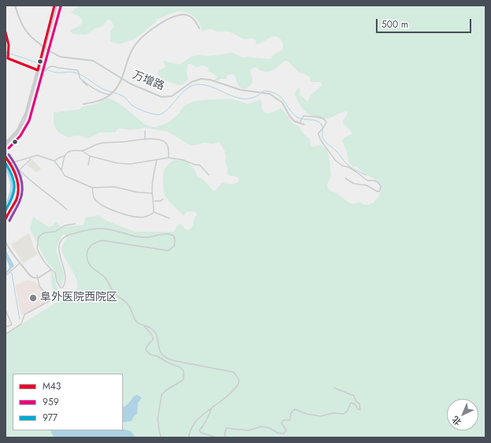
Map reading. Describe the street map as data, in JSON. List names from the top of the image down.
{
  "streets": {
    "street": ["万增路"]
  },
  "places": ["阜外医院西院区"],
  "lines": ["transit line M43", "transit line 959", "transit line 977"],
  "legend": ["M43", "959", "977"],
  "scale_bar": "500 m",
  "north": "bottom left"
}
